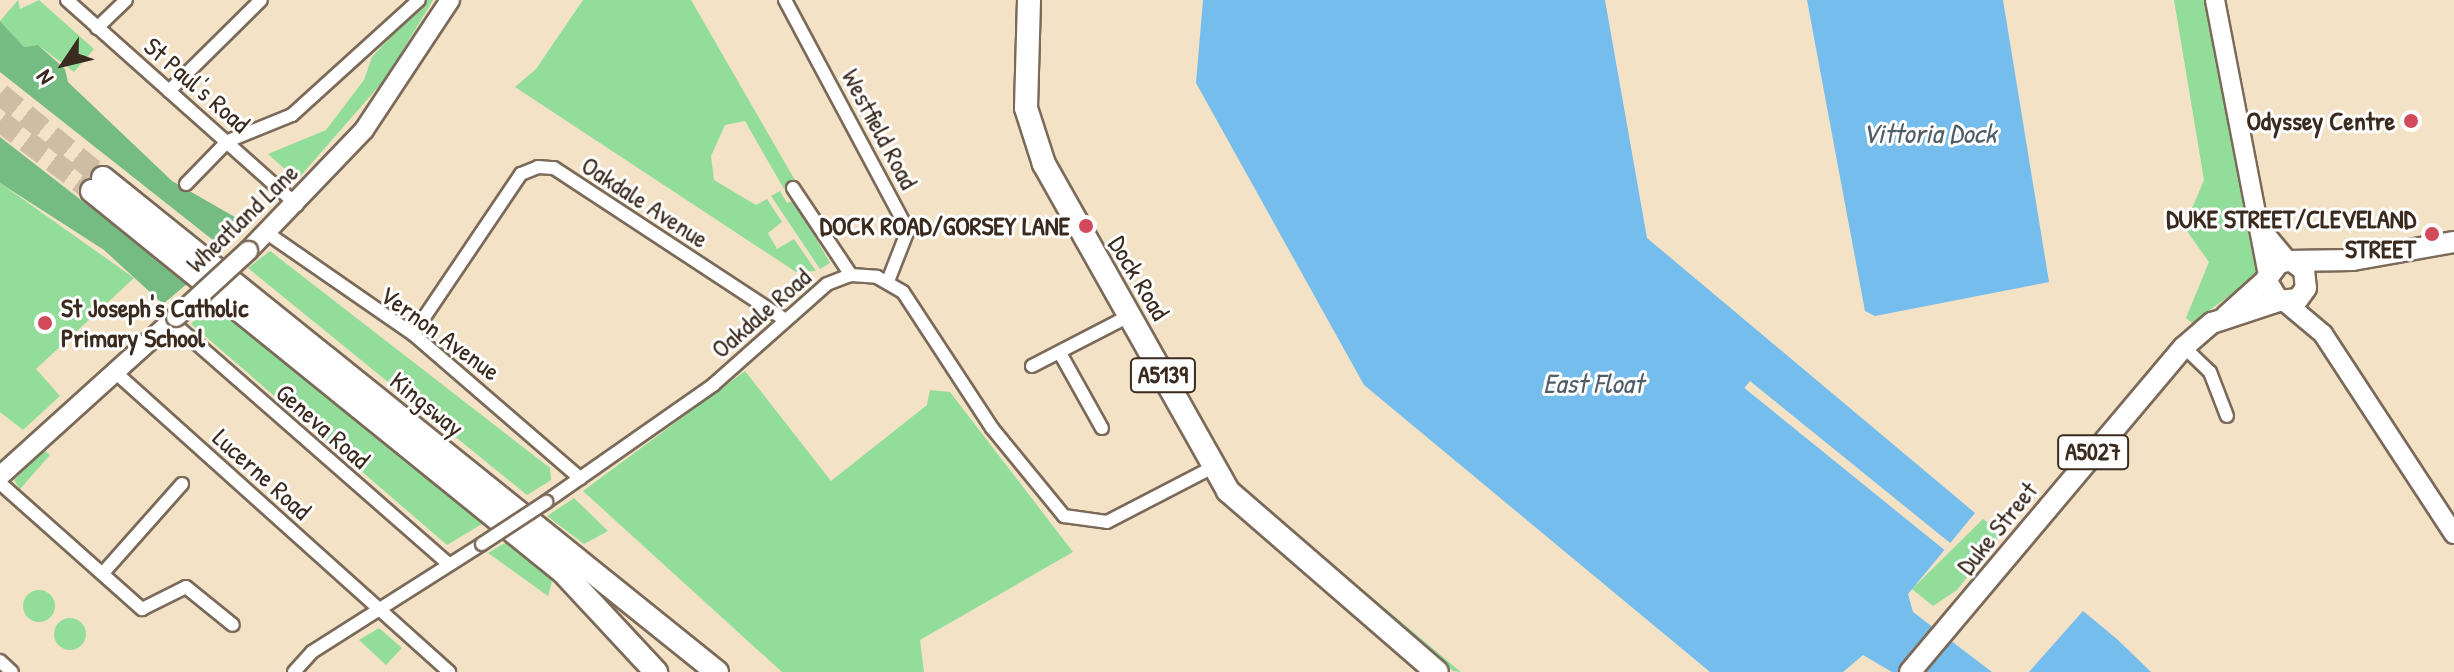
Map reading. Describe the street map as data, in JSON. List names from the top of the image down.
{
  "streets": {
    "highway": ["Dock Road", "A5139", "Kingsway"],
    "main road": ["Wheatland Lane", "A5027", "Duke Street"],
    "street": [
      "St Paul's Road",
      "Westfield Road",
      "Oakdale Avenue",
      "Oakdale Road",
      "Vernon Avenue",
      "Geneva Road",
      "Lucerne Road"
    ]
  },
  "crossings": [
    ["St Paul's Road", "Wheatland Lane"],
    ["Westfield Road", "Oakdale Road"],
    ["Oakdale Avenue", "Oakdale Road"],
    ["Oakdale Avenue", "Vernon Avenue"],
    ["Wheatland Lane", "Vernon Avenue"],
    ["Wheatland Lane", "Geneva Road"],
    ["Wheatland Lane", "Lucerne Road"],
    ["Oakdale Road", "Vernon Avenue"],
    ["Oakdale Road", "Geneva Road"],
    ["Oakdale Road", "Lucerne Road"]
  ],
  "water": ["Vittoria Dock", "East Float"],
  "places": [
    "Odyssey Centre",
    "DOCK ROAD/GORSEY LANE",
    "DUKE STREET/CLEVELAND STREET",
    "St Joseph's Catholic Primary School"
  ],
  "north": "bottom left"
}
